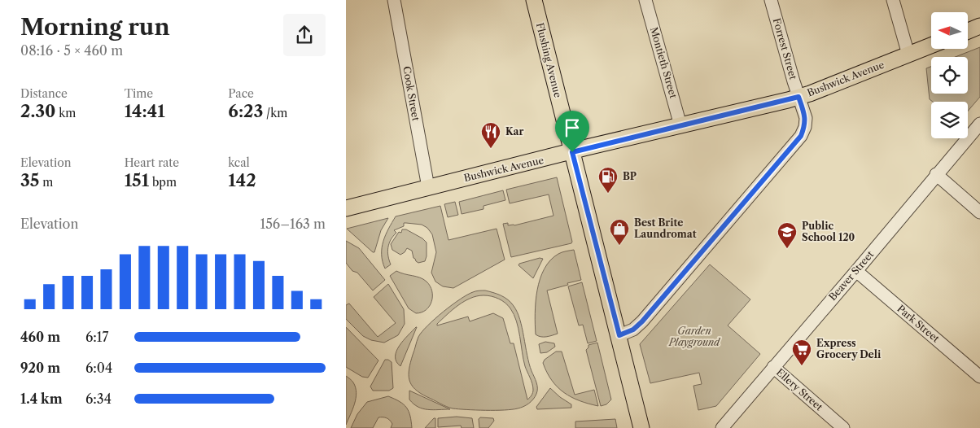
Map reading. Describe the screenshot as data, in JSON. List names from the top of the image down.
{
  "streets": {
    "main road": ["Flushing Avenue", "Bushwick Avenue"],
    "street": [
      "Forrest Street",
      "Montieth Street",
      "Cook Street",
      "Beaver Street",
      "Park Street",
      "Ellery Street"
    ]
  },
  "crossings": [
    ["Forrest Street", "Flushing Avenue"],
    ["Forrest Street", "Bushwick Avenue"],
    ["Flushing Avenue", "Bushwick Avenue"],
    ["Montieth Street", "Bushwick Avenue"],
    ["Bushwick Avenue", "Cook Street"],
    ["Beaver Street", "Park Street"],
    ["Beaver Street", "Ellery Street"]
  ],
  "parks": ["Garden Playground"],
  "places": {
    "restaurant": ["Kar"],
    "fuel station": ["BP"],
    "shop": ["Best Brite Laundromat"],
    "school or university": ["Public School 120"],
    "supermarket": ["Express Grocery Deli"]
  },
  "north": "left",
  "page": {
    "heading": ["Morning run", "08:16 · 5 × 460 m"],
    "stats": [
      ["Distance", "2.30 km"],
      ["Time", "14:41"],
      ["Pace", "6:23 /km"],
      ["Elevation", "35 m"],
      ["Heart rate", "151 bpm"],
      ["kcal", "142"]
    ],
    "chart": ["Elevation", "156–163 m"],
    "list": [
      {
        "name": "460 m",
        "note": "6:17"
      },
      {
        "name": "920 m",
        "note": "6:04"
      },
      {
        "name": "1.4 km",
        "note": "6:34"
      }
    ]
  }
}
